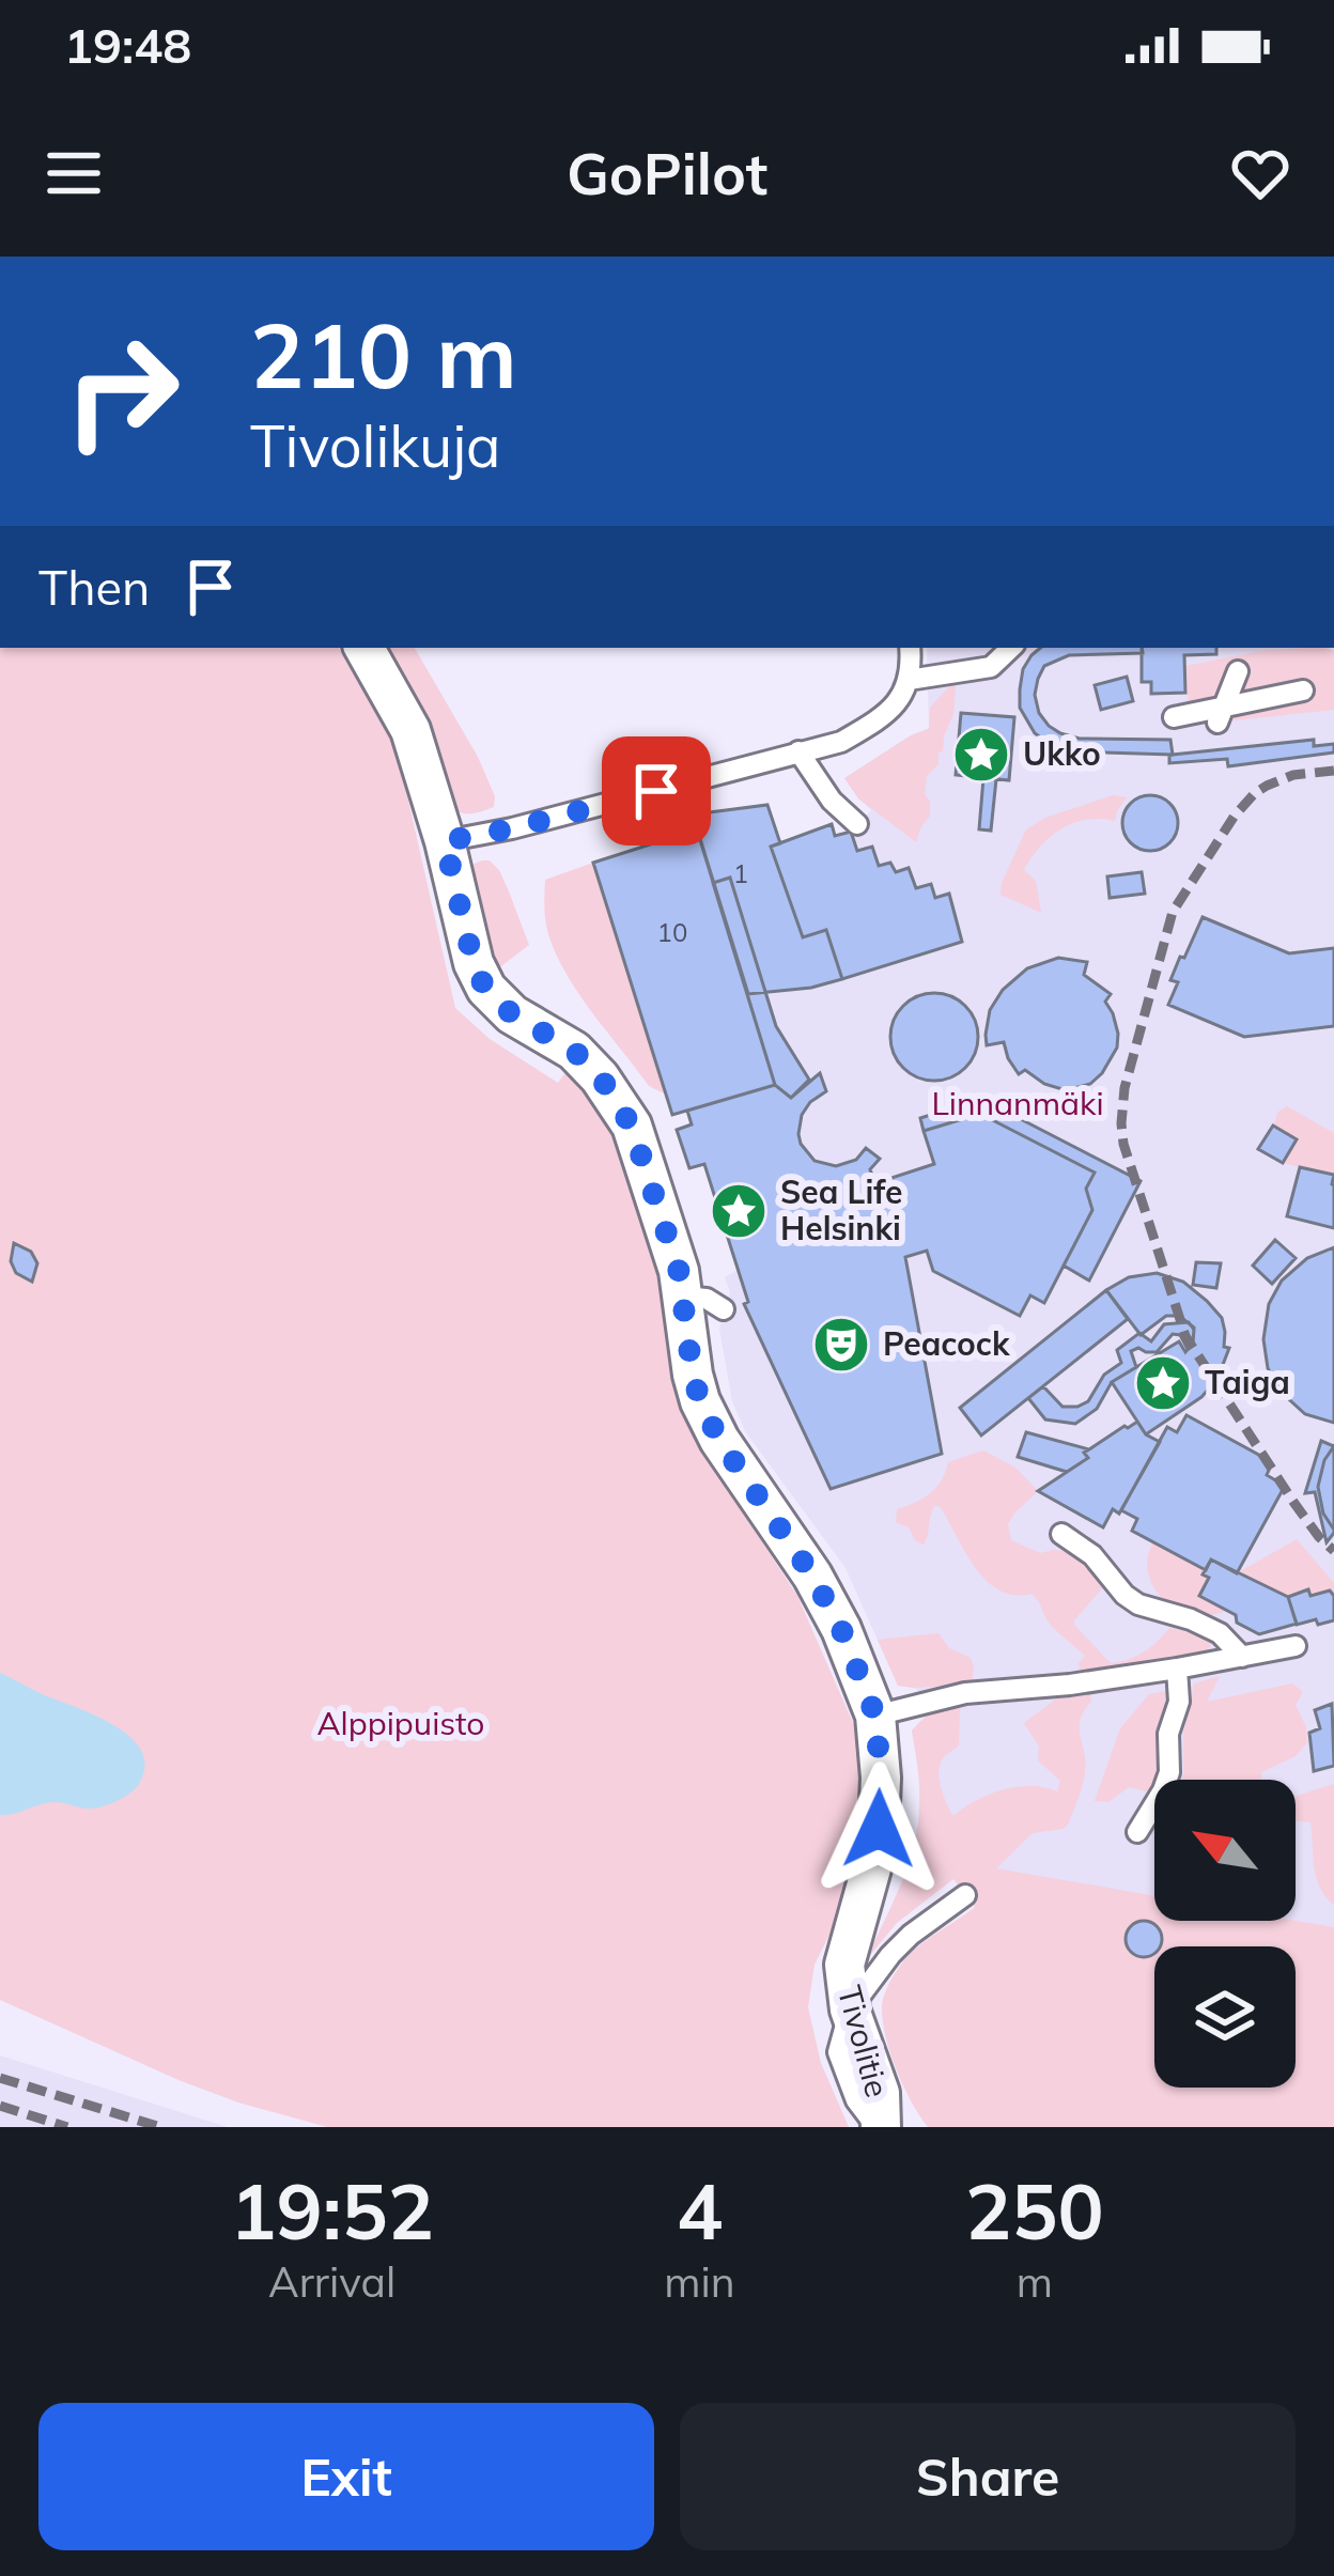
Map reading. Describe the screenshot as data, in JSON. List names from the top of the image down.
{
  "streets": {
    "street": ["Tivolitie"]
  },
  "parks": ["Linnanmäki", "Alppipuisto"],
  "places": {
    "place": ["Ukko", "Sea Life Helsinki", "Taiga"],
    "theatre": ["Peacock"]
  },
  "house_numbers": ["1", "10"],
  "north": "top left",
  "page": {
    "status": "19:48",
    "header": "GoPilot",
    "turn": ["210 m", "Tivolikuja"],
    "then": "Then",
    "eta": [
      "19:52",
      "Arrival",
      "4",
      "min",
      "250",
      "m"
    ],
    "buttons": ["Exit", "Share"]
  }
}
